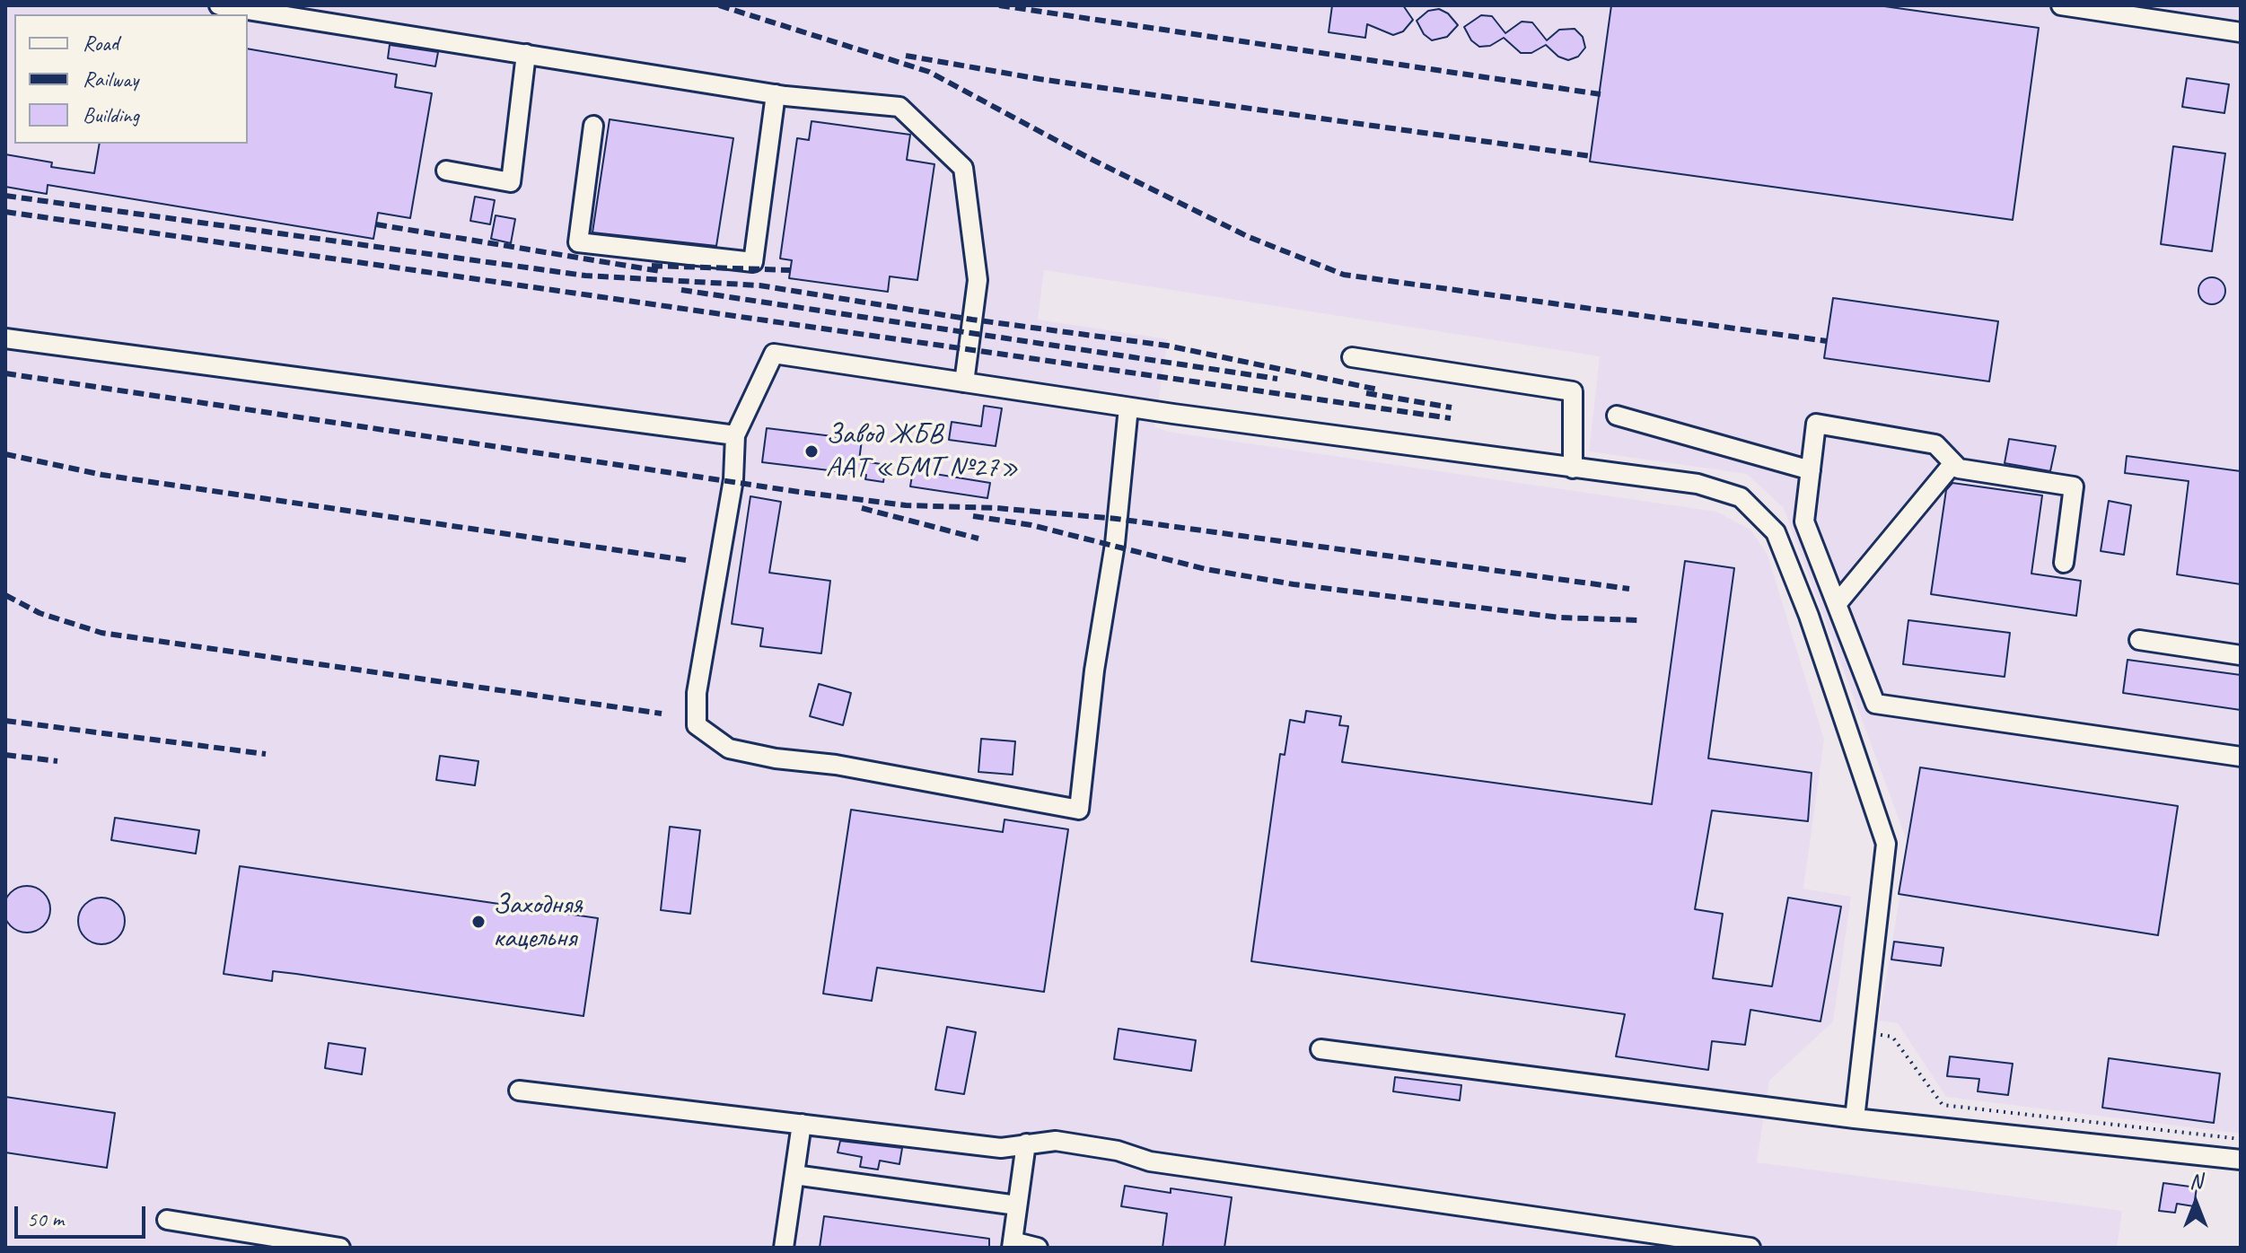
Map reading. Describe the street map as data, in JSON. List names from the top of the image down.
{
  "places": ["Завод ЖБВ ААТ «БМТ №27»", "Заходняя кацельня"],
  "legend": ["Road", "Railway", "Building"],
  "scale_bar": "50 m",
  "north": "top"
}
